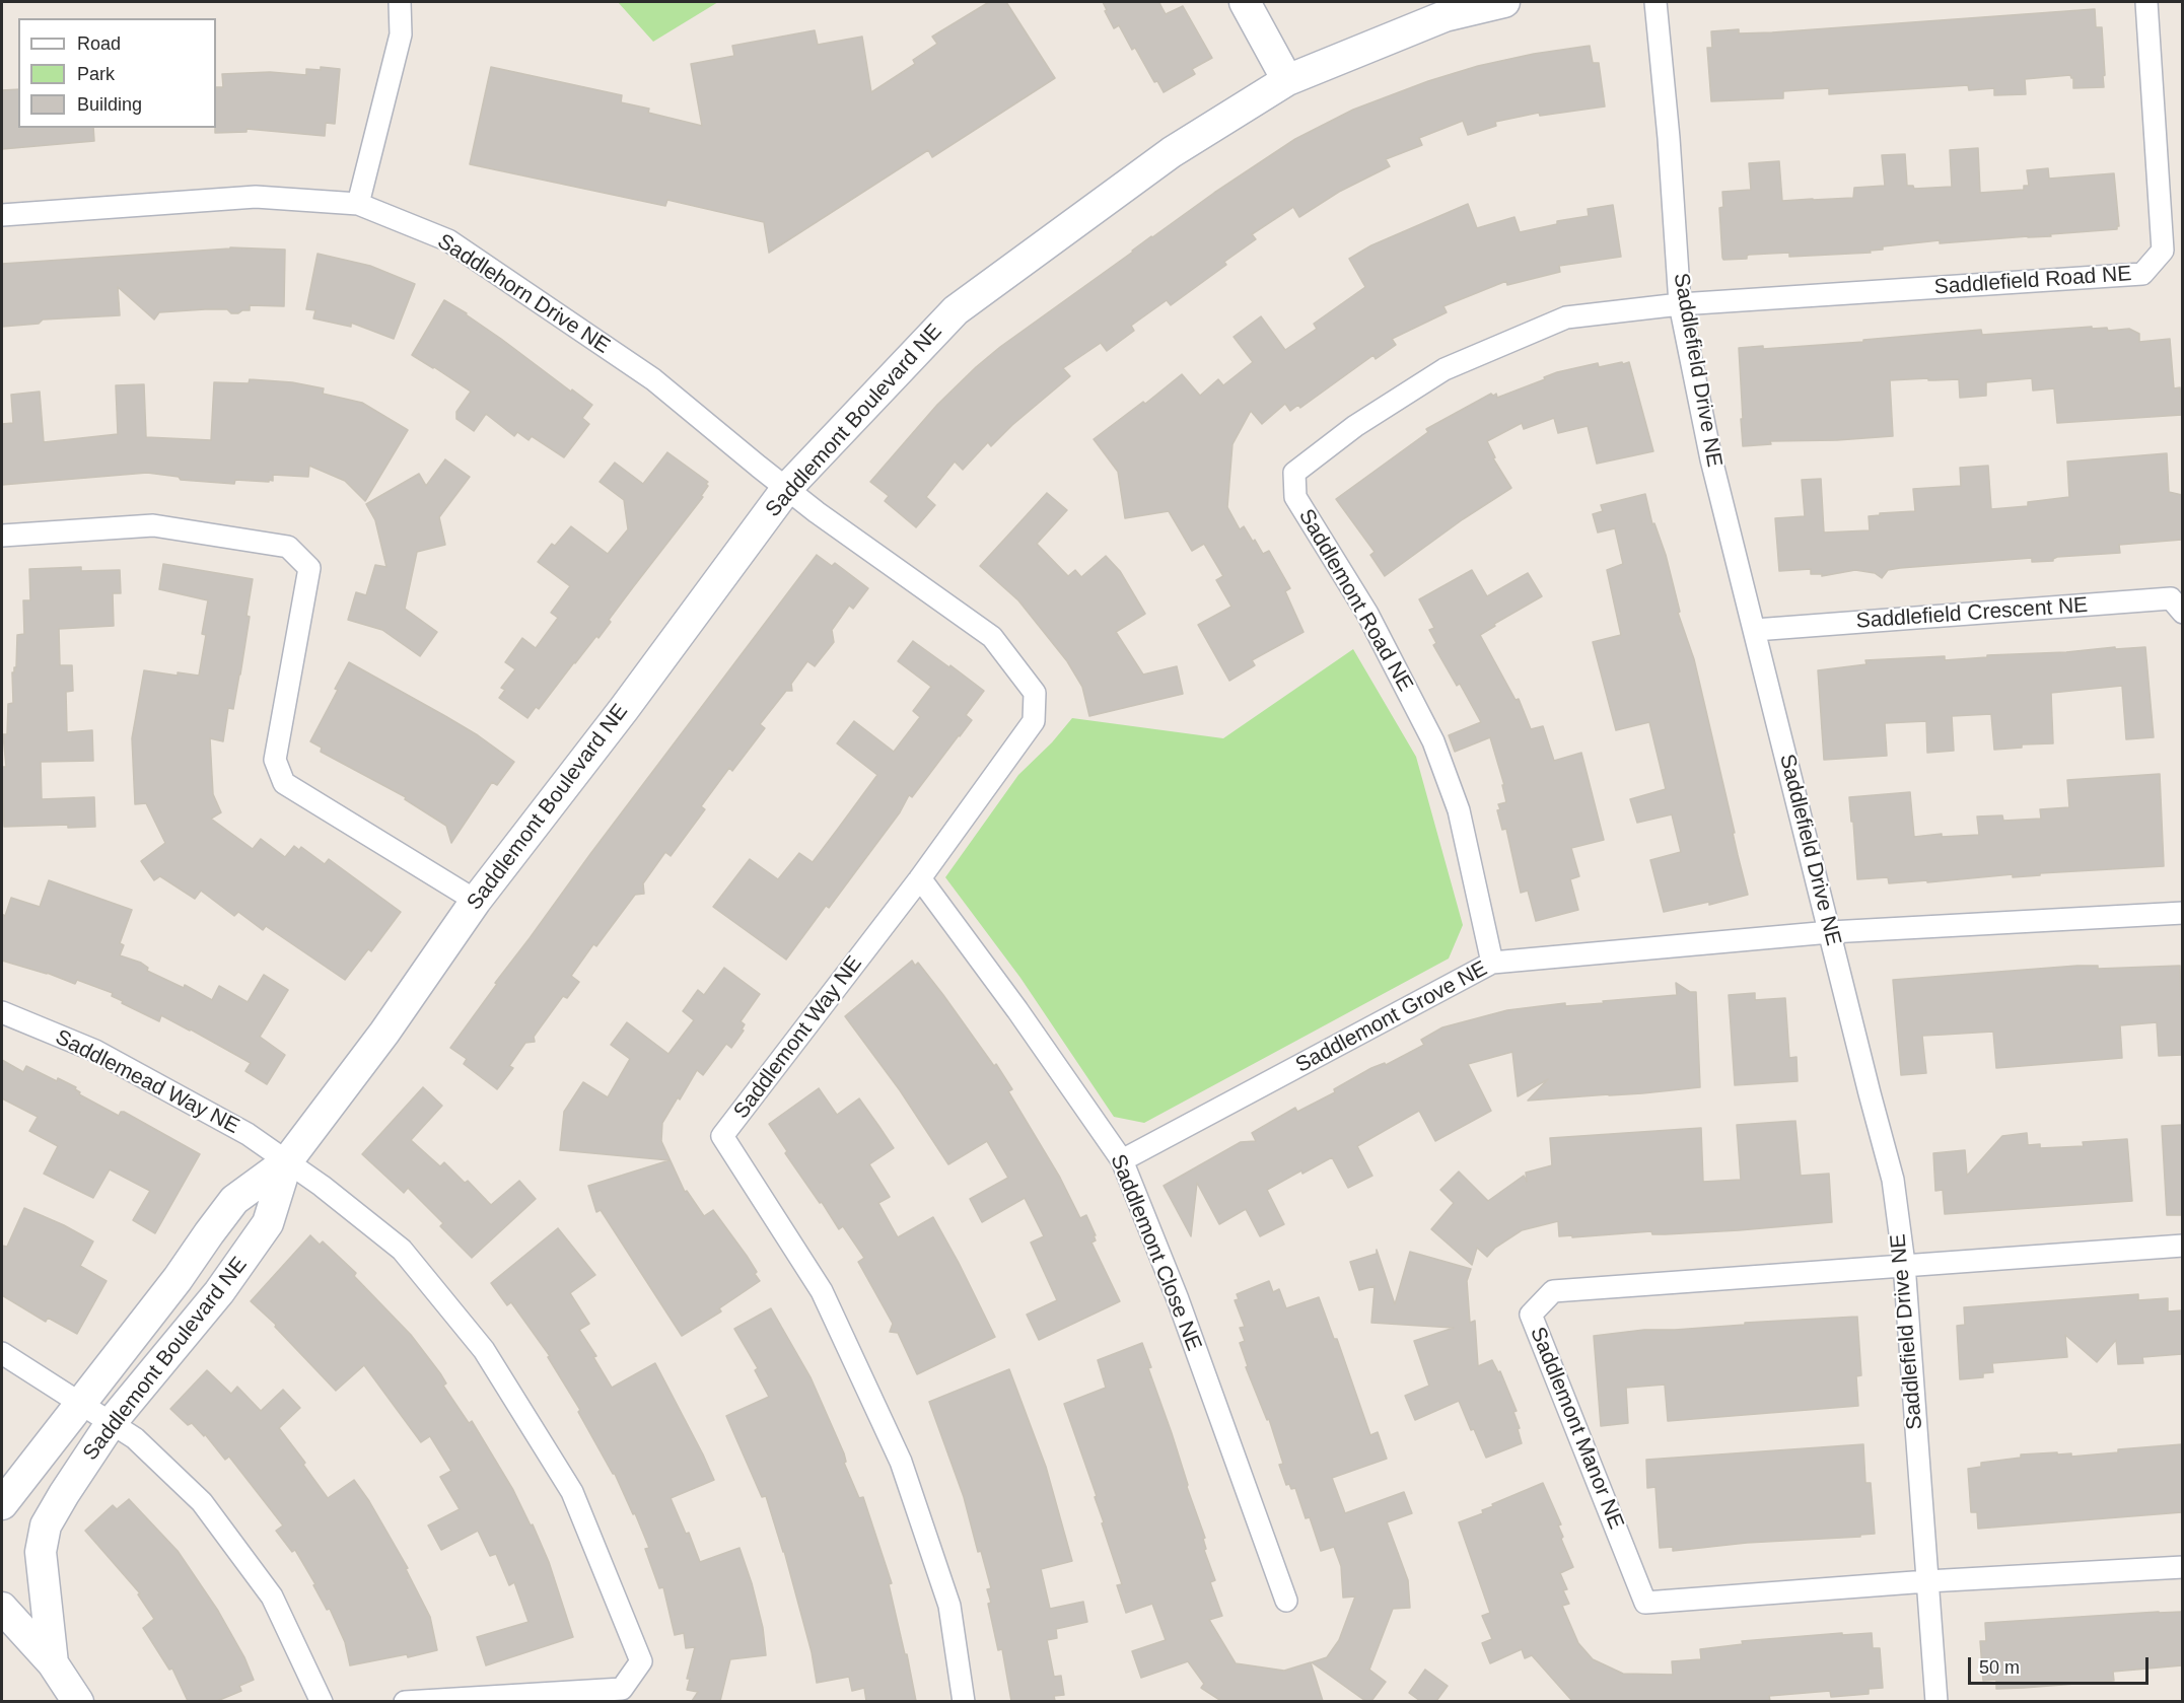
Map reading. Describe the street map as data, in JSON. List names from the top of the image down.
{
  "streets": {
    "street": [
      "Saddlefield Road NE",
      "Saddlehorn Drive NE",
      "Saddlefield Drive NE",
      "Saddlemont Boulevard NE",
      "Saddlemont Road NE",
      "Saddlefield Crescent NE",
      "Saddlemont Grove NE",
      "Saddlemont Way NE",
      "Saddlemead Way NE",
      "Saddlemont Close NE",
      "Saddlemont Manor NE"
    ]
  },
  "crossings": [
    ["Saddlefield Road NE", "Saddlefield Drive NE"],
    ["Saddlefield Road NE", "Saddlemont Road NE"],
    ["Saddlehorn Drive NE", "Saddlemont Boulevard NE"],
    ["Saddlehorn Drive NE", "Saddlemont Way NE"],
    ["Saddlefield Drive NE", "Saddlemont Road NE"],
    ["Saddlefield Drive NE", "Saddlefield Crescent NE"],
    ["Saddlefield Drive NE", "Saddlemont Grove NE"],
    ["Saddlefield Drive NE", "Saddlemont Manor NE"],
    ["Saddlemont Boulevard NE", "Saddlemont Way NE"],
    ["Saddlemont Boulevard NE", "Saddlemead Way NE"],
    ["Saddlemont Road NE", "Saddlemont Grove NE"],
    ["Saddlemont Grove NE", "Saddlemont Close NE"],
    ["Saddlemont Way NE", "Saddlemont Close NE"]
  ],
  "legend": ["Road", "Park", "Building"],
  "scale_bar": "50 m"
}
